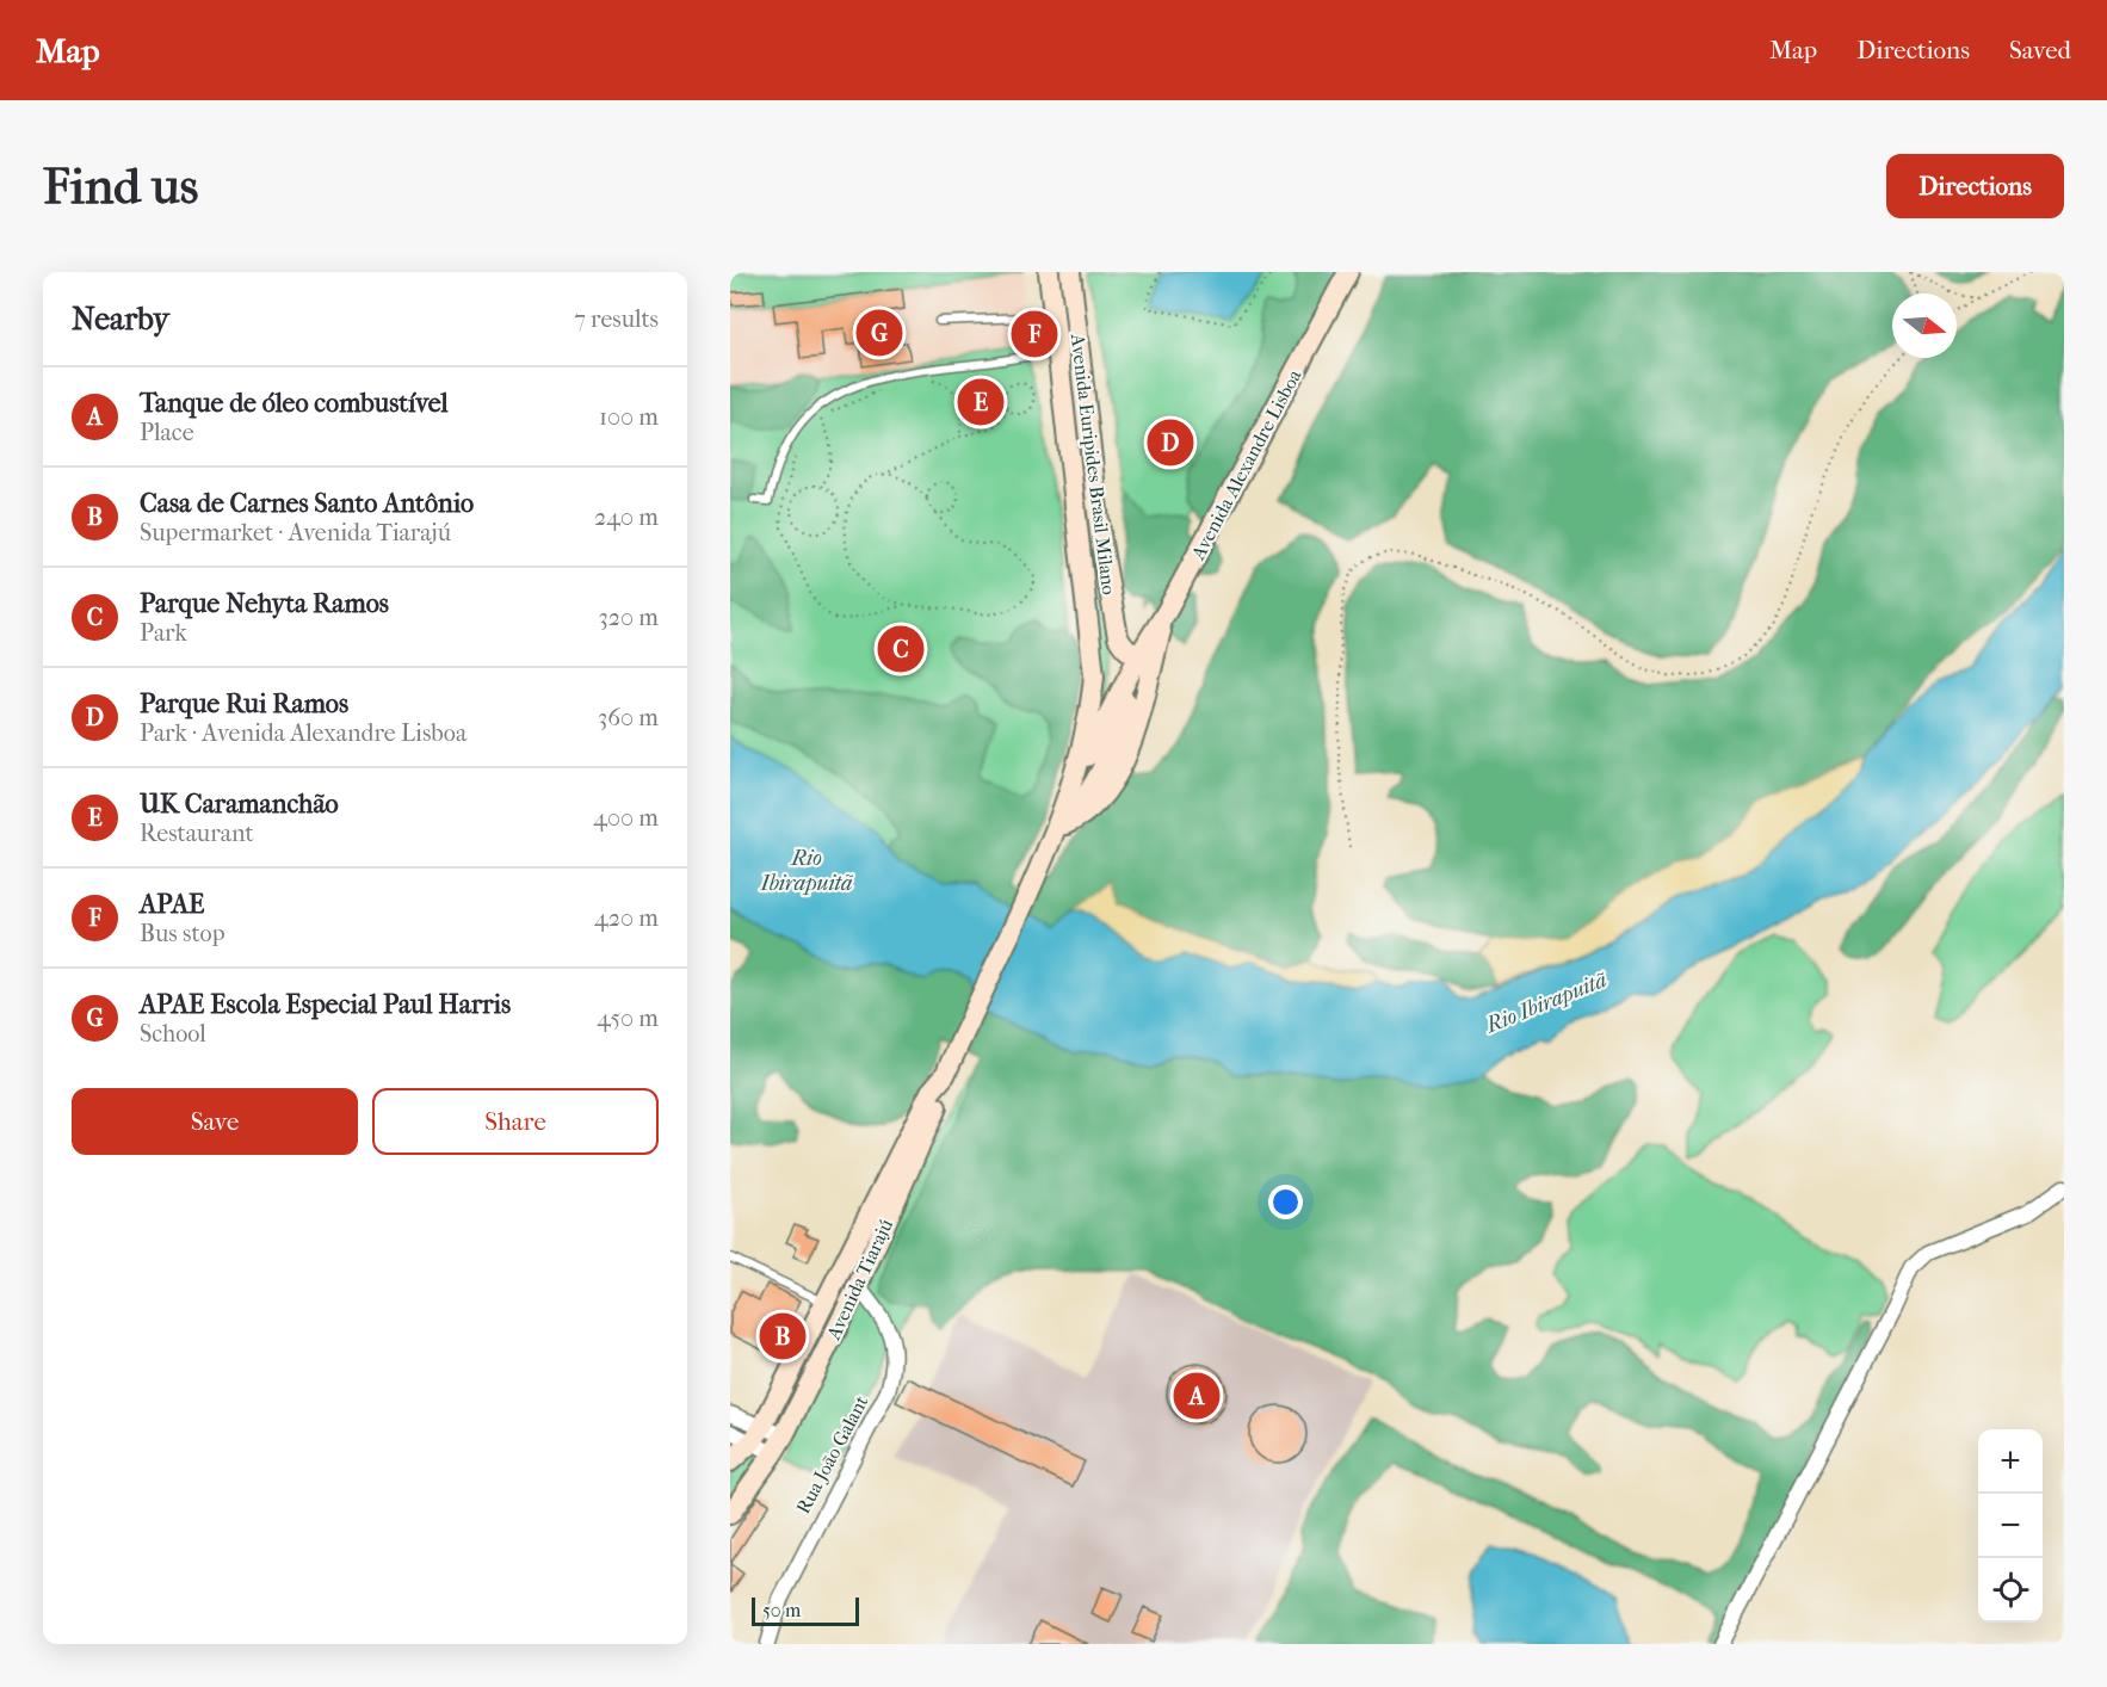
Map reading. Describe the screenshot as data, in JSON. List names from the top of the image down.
{
  "streets": {
    "main road": ["Avenida Euripides Brasil Milano", "Avenida Alexandre Lisboa", "Avenida Tiarajú"],
    "street": ["Rua João Galant"]
  },
  "crossings": [
    ["Avenida Euripides Brasil Milano", "Avenida Alexandre Lisboa"],
    ["Avenida Euripides Brasil Milano", "Avenida Tiarajú"],
    ["Avenida Tiarajú", "Rua João Galant"]
  ],
  "water": ["Rio Ibirapuitã"],
  "scale_bar": "50 m",
  "north": "right",
  "page": {
    "header": "Map",
    "nav": ["Map", "Directions", "Saved"],
    "buttons": [
      "Directions",
      ["Save", "Share"]
    ],
    "title": "Find us",
    "heading": ["Nearby", "7 results"],
    "pins": [
      "G",
      "F",
      "E",
      "D",
      "C",
      "B",
      "A"
    ],
    "list": [
      {
        "mark": "A",
        "name": "Tanque de óleo combustível",
        "note": "Place",
        "value": "100 m"
      },
      {
        "mark": "B",
        "name": "Casa de Carnes Santo Antônio",
        "note": "Supermarket · Avenida Tiarajú",
        "value": "240 m"
      },
      {
        "mark": "C",
        "name": "Parque Nehyta Ramos",
        "note": "Park",
        "value": "320 m"
      },
      {
        "mark": "D",
        "name": "Parque Rui Ramos",
        "note": "Park · Avenida Alexandre Lisboa",
        "value": "360 m"
      },
      {
        "mark": "E",
        "name": "UK Caramanchão",
        "note": "Restaurant",
        "value": "400 m"
      },
      {
        "mark": "F",
        "name": "APAE",
        "note": "Bus stop",
        "value": "420 m"
      },
      {
        "mark": "G",
        "name": "APAE Escola Especial Paul Harris",
        "note": "School",
        "value": "450 m"
      }
    ],
    "map_buttons": ["+", "−"],
    "scale": "50 m"
  }
}
